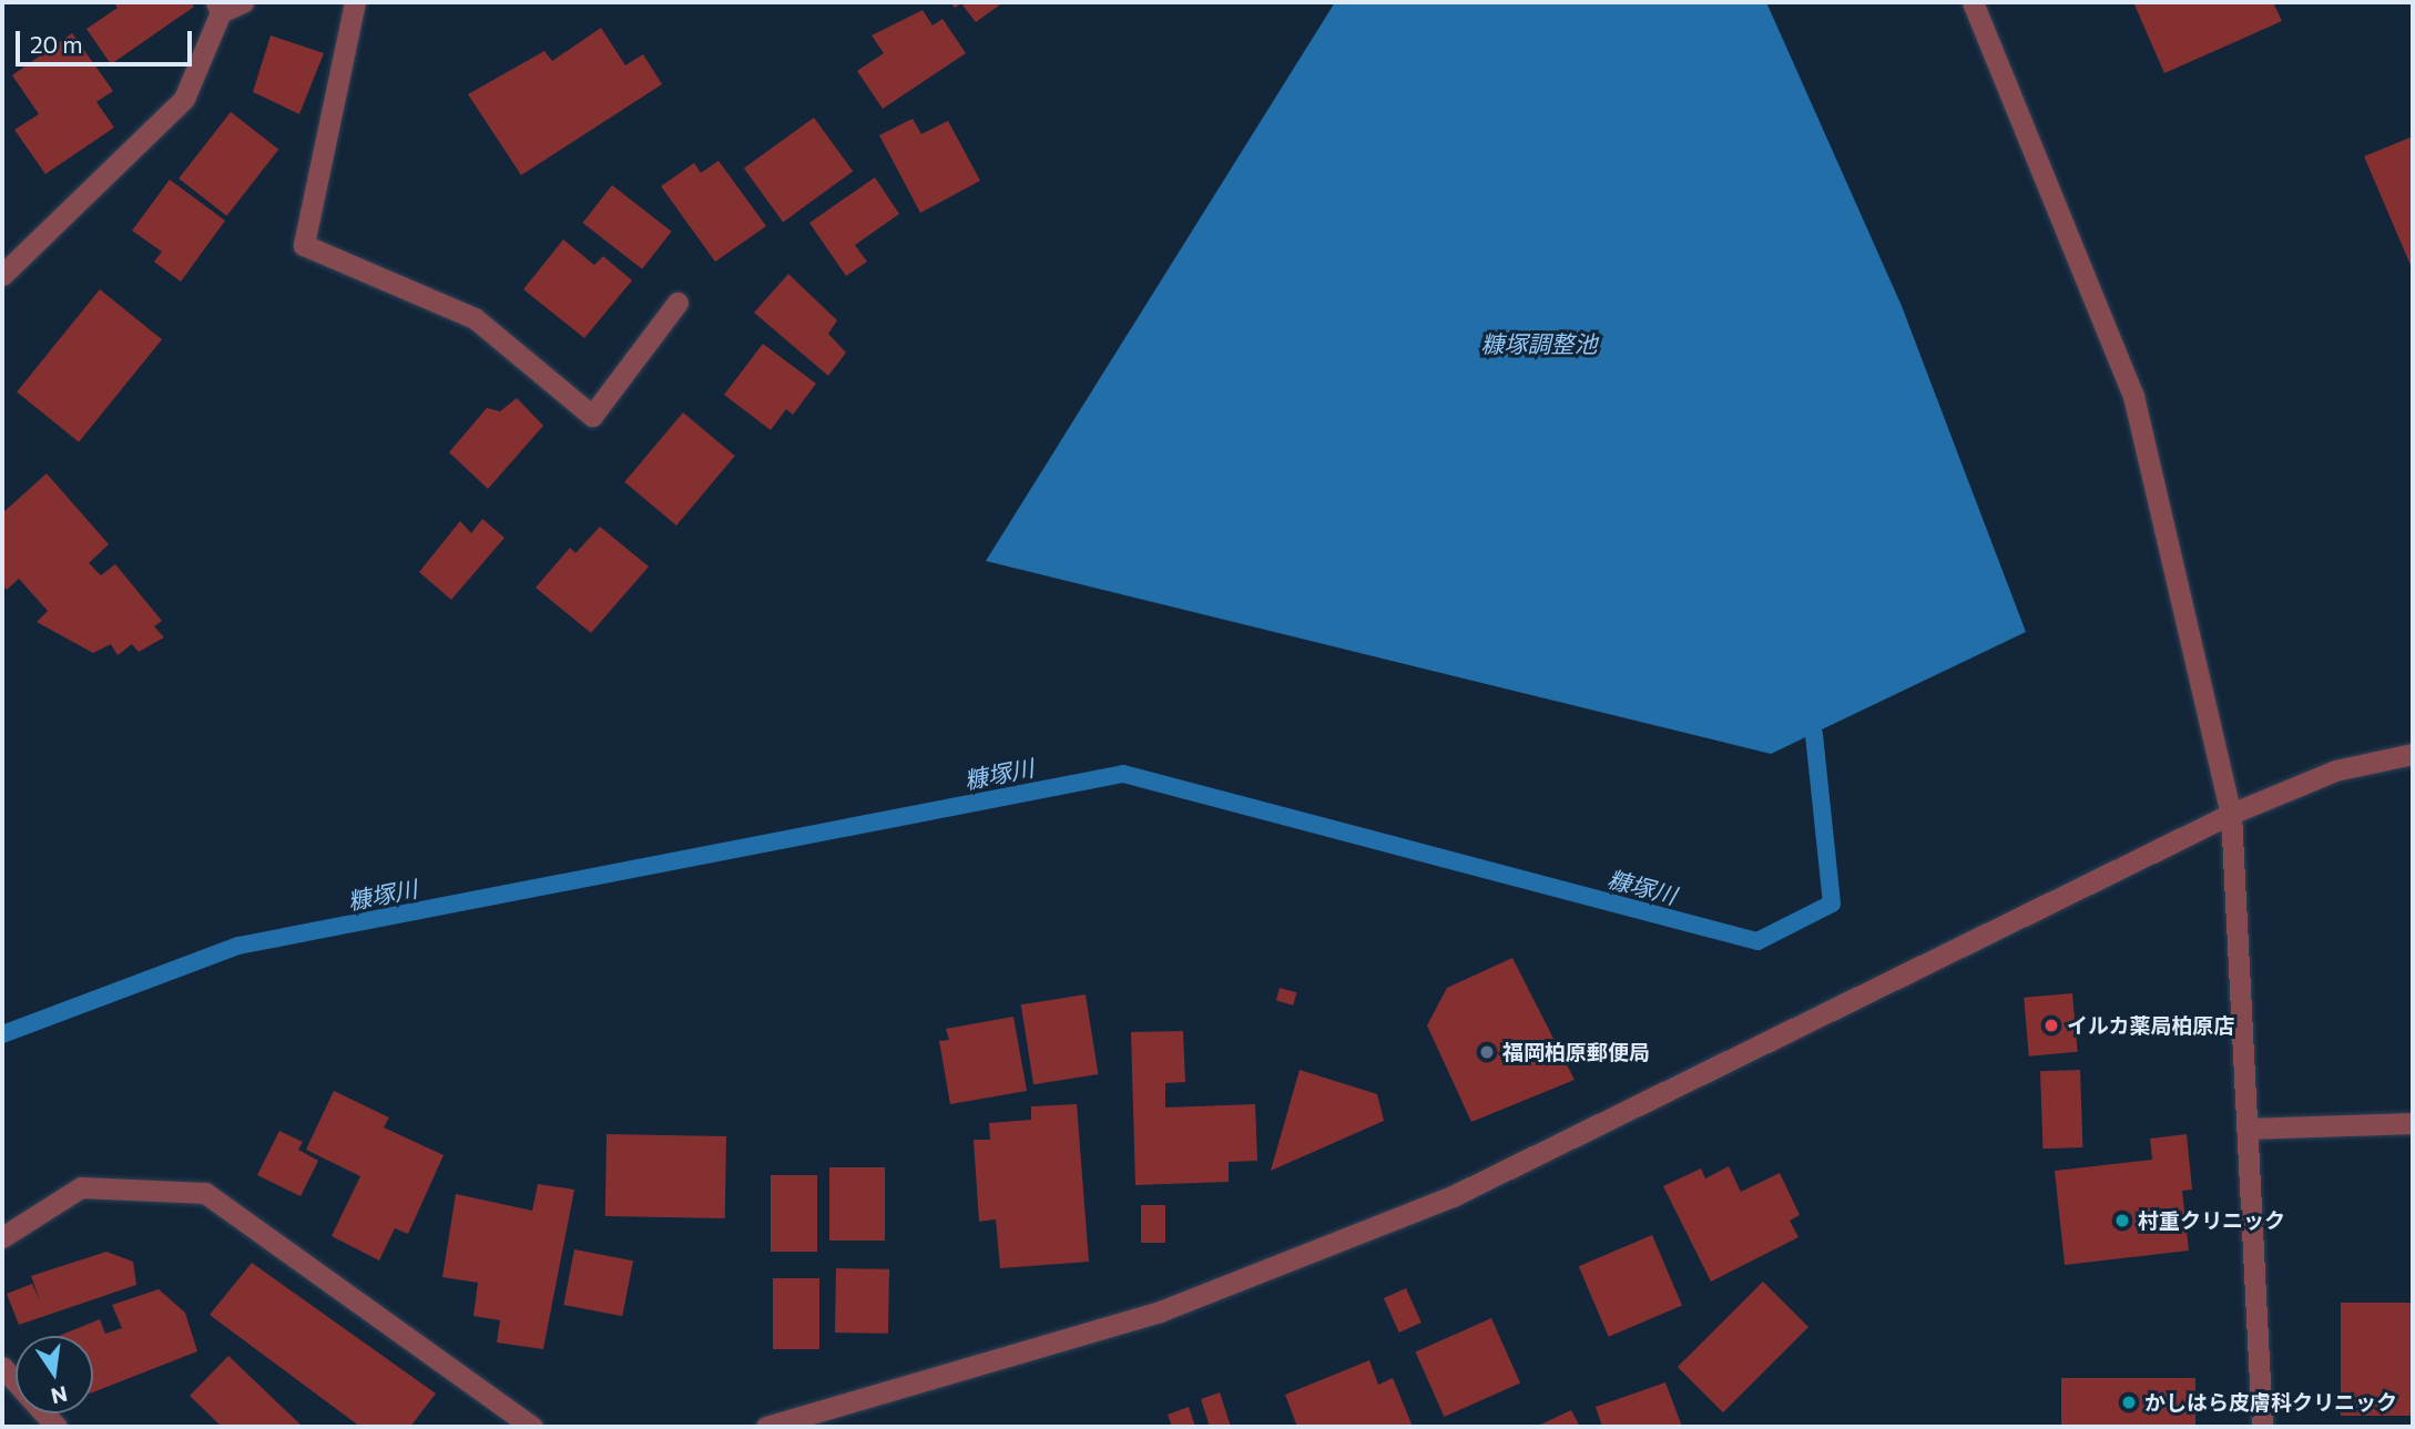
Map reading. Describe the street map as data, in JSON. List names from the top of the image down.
{
  "water": ["糠塚調整池", "糠塚川"],
  "places": [
    "イルカ薬局柏原店",
    "福岡柏原郵便局",
    "村重クリニック",
    "かしはら皮膚科クリニック"
  ],
  "scale_bar": "20 m",
  "north": "bottom"
}
